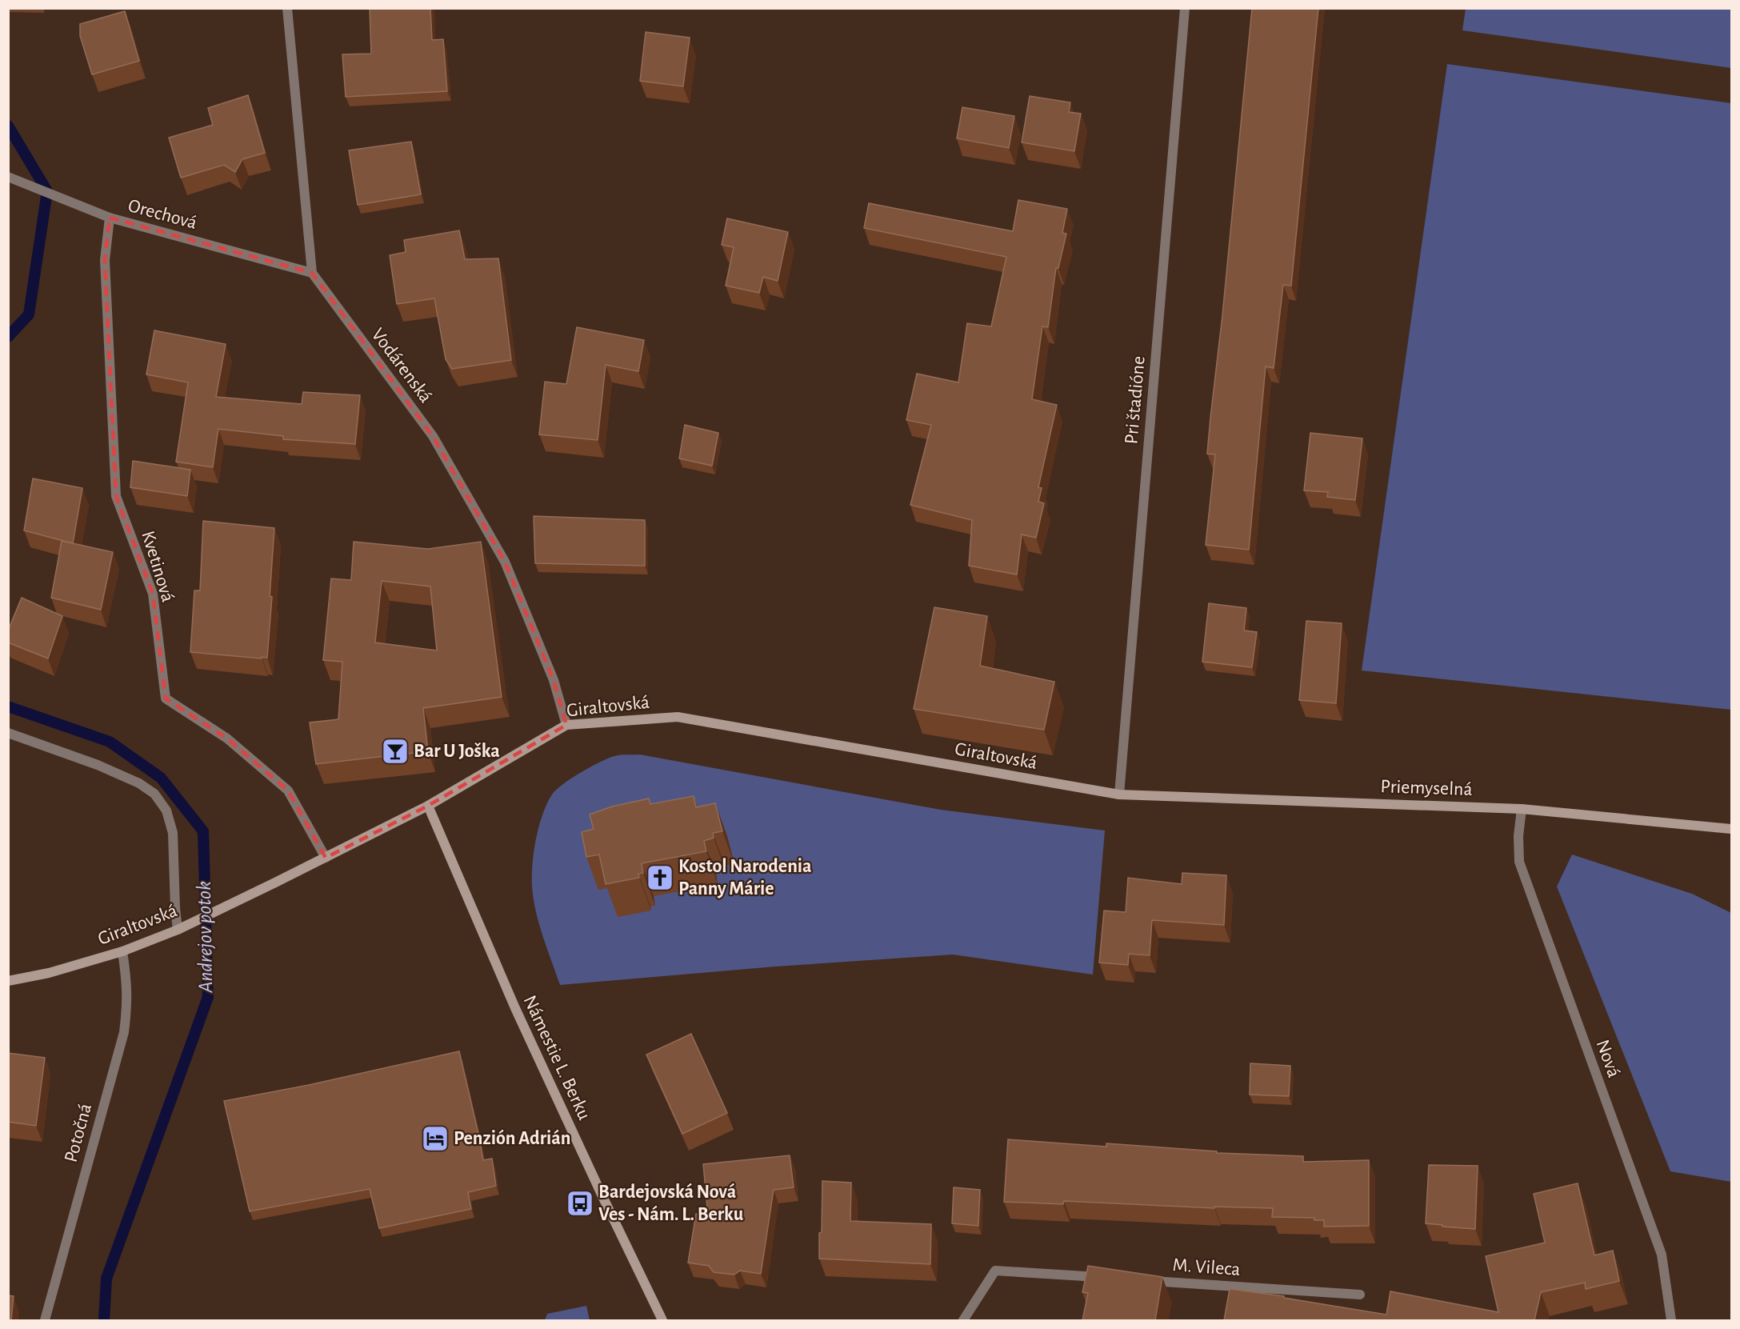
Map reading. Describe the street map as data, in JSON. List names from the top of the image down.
{
  "streets": {
    "street": [
      "Orechová",
      "Vodárenská",
      "Pri štadióne",
      "Kvetinová",
      "Giraltovská",
      "Priemyselná",
      "Námestie L. Berku",
      "Nová",
      "Potočná",
      "M. Vileca"
    ]
  },
  "crossings": [
    ["Orechová", "Vodárenská"],
    ["Orechová", "Kvetinová"],
    ["Vodárenská", "Giraltovská"],
    ["Pri štadióne", "Giraltovská"],
    ["Pri štadióne", "Priemyselná"],
    ["Kvetinová", "Giraltovská"],
    ["Giraltovská", "Priemyselná"],
    ["Giraltovská", "Námestie L. Berku"],
    ["Giraltovská", "Potočná"],
    ["Priemyselná", "Nová"]
  ],
  "water": ["Andrejov potok"],
  "places": {
    "bar": ["Bar U Joška"],
    "church": ["Kostol Narodenia Panny Márie"],
    "hotel": ["Penzión Adrián"],
    "bus stop": ["Bardejovská Nová Ves - Nám. L. Berku"]
  }
}
